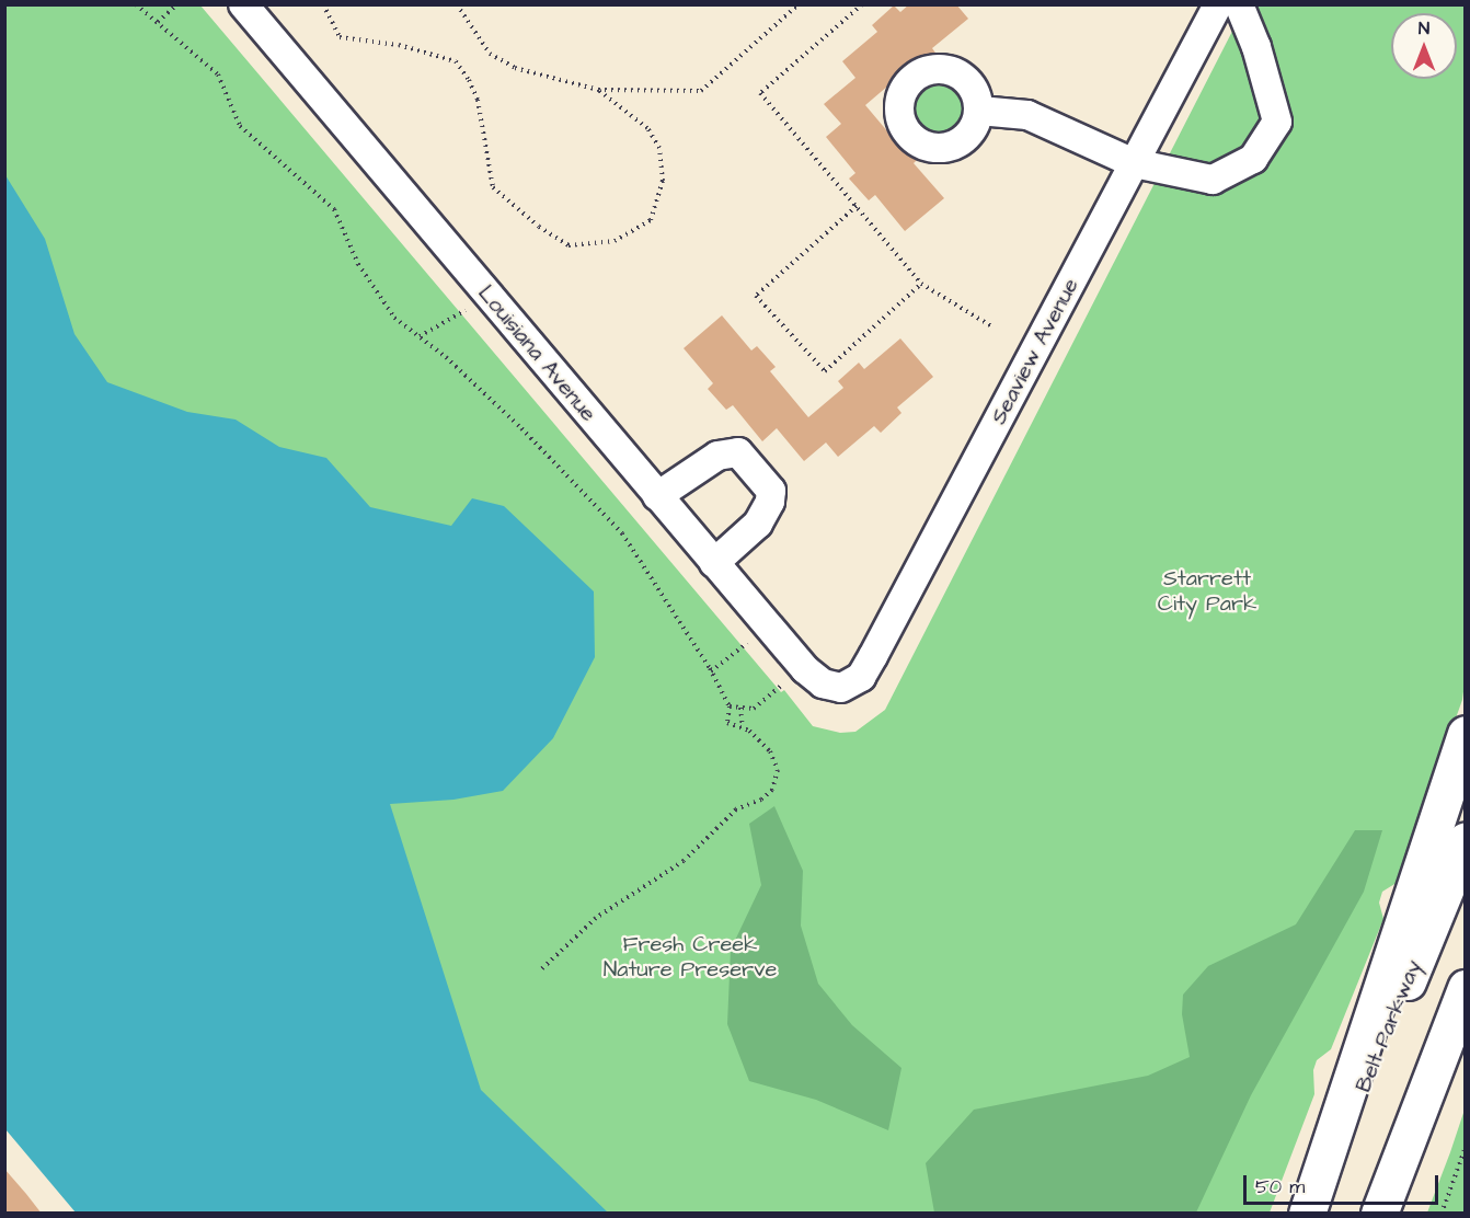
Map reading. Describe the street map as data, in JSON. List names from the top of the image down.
{
  "streets": {
    "highway": ["Belt Parkway"],
    "street": ["Seaview Avenue", "Louisiana Avenue"]
  },
  "crossings": [
    ["Seaview Avenue", "Louisiana Avenue"]
  ],
  "parks": ["Starrett City Park", "Fresh Creek Nature Preserve"],
  "scale_bar": "50 m",
  "north": "top"
}
